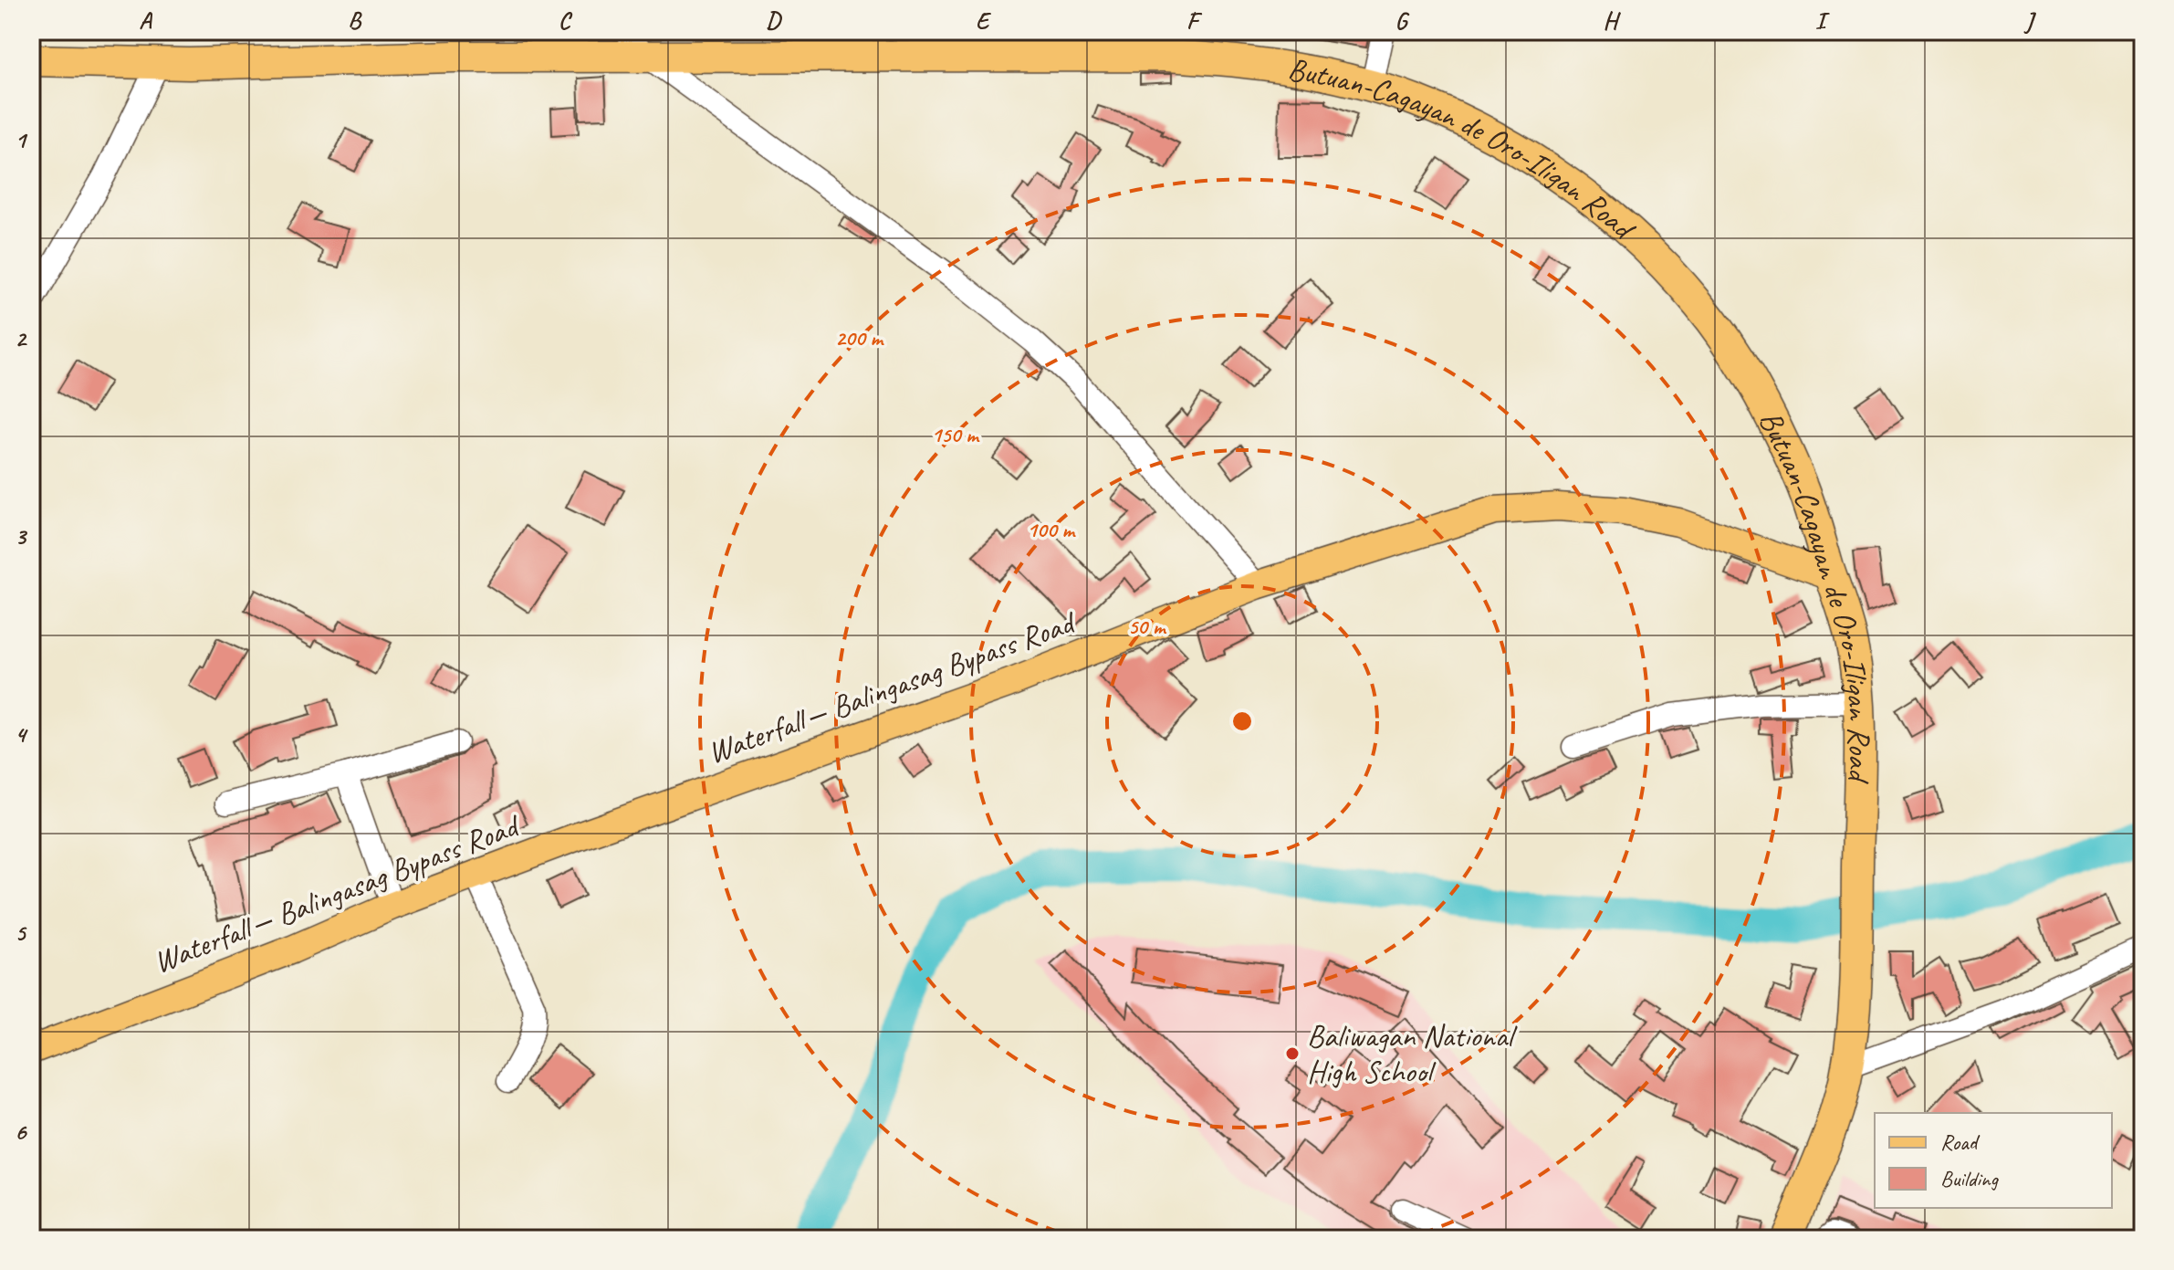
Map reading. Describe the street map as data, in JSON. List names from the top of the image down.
{
  "streets": {
    "highway": ["Butuan-Cagayan de Oro-Iligan Road"],
    "main road": ["Waterfall ‒ Balingasag Bypass Road"]
  },
  "crossings": [
    ["Butuan-Cagayan de Oro-Iligan Road", "Waterfall ‒ Balingasag Bypass Road"]
  ],
  "places": ["Baliwagan National High School"],
  "legend": ["Road", "Building"],
  "grid": {
    "columns": [
      "A",
      "B",
      "C",
      "D",
      "E",
      "F",
      "G",
      "H",
      "I",
      "J"
    ],
    "rows": [
      "1",
      "2",
      "3",
      "4",
      "5",
      "6"
    ]
  },
  "rings": [
    "200 m",
    "150 m",
    "100 m",
    "50 m"
  ]
}
